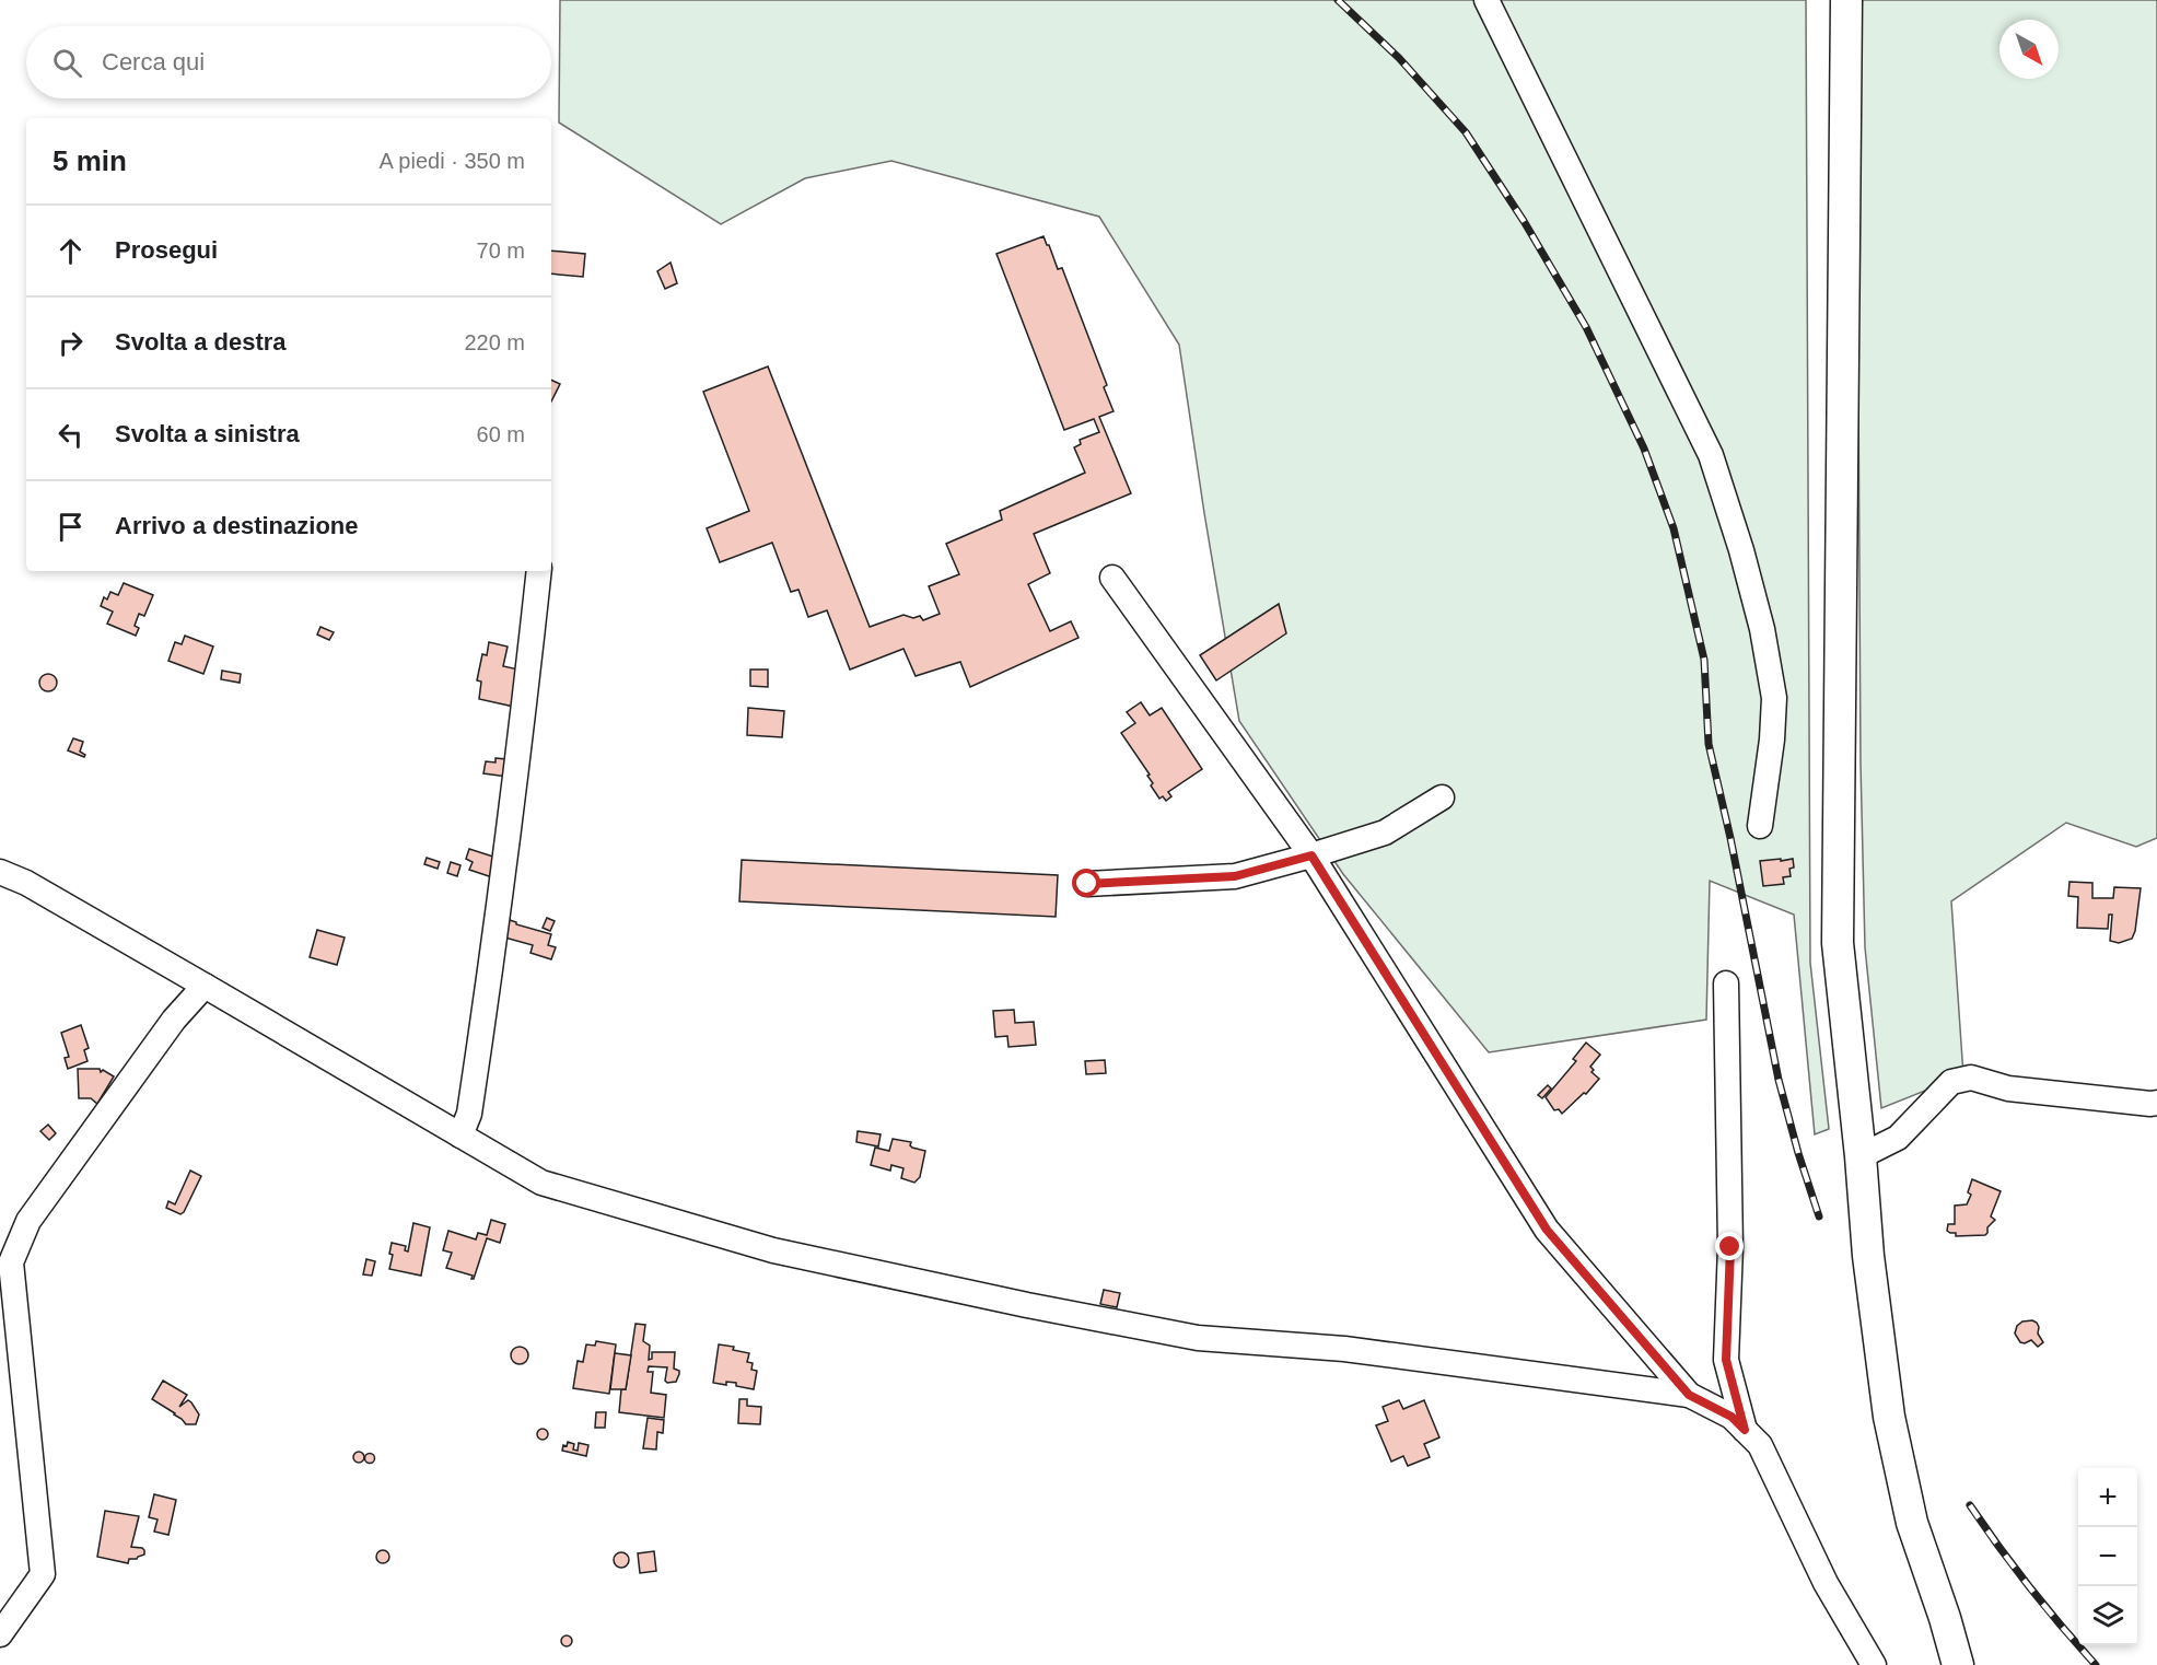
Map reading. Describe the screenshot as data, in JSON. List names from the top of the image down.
{
  "north": "bottom right",
  "page": {
    "search": "Cerca qui",
    "heading": ["5 min", "A piedi · 350 m"],
    "list": [
      ["Prosegui", "70 m"],
      ["Svolta a destra", "220 m"],
      ["Svolta a sinistra", "60 m"],
      "Arrivo a destinazione"
    ],
    "map_buttons": ["+", "−"]
  }
}
